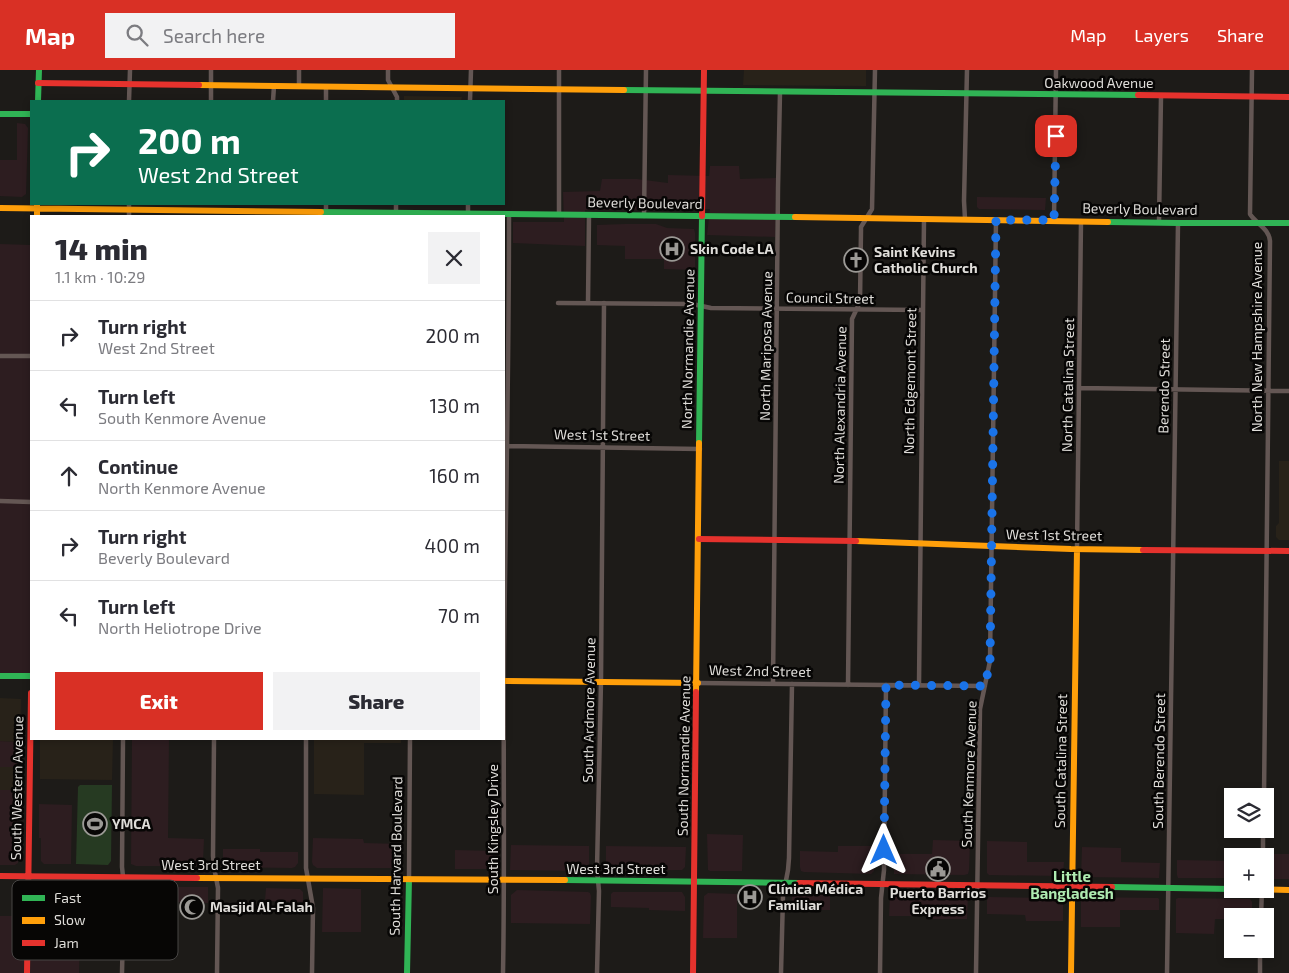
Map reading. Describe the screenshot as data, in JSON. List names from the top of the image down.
{
  "streets": {
    "main road": [
      "Oakwood Avenue",
      "Beverly Boulevard",
      "North Normandie Avenue",
      "West 1st Street",
      "West 2nd Street",
      "South Normandie Avenue",
      "South Catalina Street",
      "South Western Avenue",
      "South Harvard Boulevard",
      "West 3rd Street"
    ],
    "street": [
      "Council Street",
      "North New Hampshire Avenue",
      "North Mariposa Avenue",
      "North Edgemont Street",
      "North Catalina Street",
      "Berendo Street",
      "North Alexandria Avenue",
      "South Ardmore Avenue",
      "South Berendo Street",
      "South Kenmore Avenue",
      "South Kingsley Drive"
    ]
  },
  "crossings": [
    ["Oakwood Avenue", "North New Hampshire Avenue"],
    ["Oakwood Avenue", "North Mariposa Avenue"],
    ["Oakwood Avenue", "North Normandie Avenue"],
    ["Oakwood Avenue", "North Alexandria Avenue"],
    ["Beverly Boulevard", "North New Hampshire Avenue"],
    ["Beverly Boulevard", "North Mariposa Avenue"],
    ["Beverly Boulevard", "North Normandie Avenue"],
    ["Beverly Boulevard", "North Edgemont Street"],
    ["Beverly Boulevard", "North Catalina Street"],
    ["Beverly Boulevard", "Berendo Street"],
    ["Beverly Boulevard", "North Alexandria Avenue"],
    ["Beverly Boulevard", "South Kenmore Avenue"],
    ["Beverly Boulevard", "South Kingsley Drive"],
    ["Council Street", "North Mariposa Avenue"],
    ["Council Street", "North Normandie Avenue"],
    ["Council Street", "North Edgemont Street"],
    ["Council Street", "North Alexandria Avenue"],
    ["Council Street", "South Ardmore Avenue"],
    ["North New Hampshire Avenue", "West 1st Street"],
    ["North Mariposa Avenue", "West 1st Street"],
    ["North Mariposa Avenue", "West 2nd Street"],
    ["North Normandie Avenue", "West 1st Street"],
    ["North Normandie Avenue", "South Normandie Avenue"],
    ["North Edgemont Street", "West 1st Street"],
    ["North Edgemont Street", "West 2nd Street"],
    ["North Catalina Street", "West 1st Street"],
    ["North Catalina Street", "South Catalina Street"],
    ["Berendo Street", "West 1st Street"],
    ["Berendo Street", "South Berendo Street"],
    ["North Alexandria Avenue", "West 1st Street"],
    ["North Alexandria Avenue", "West 2nd Street"],
    ["West 1st Street", "South Ardmore Avenue"],
    ["West 1st Street", "South Normandie Avenue"],
    ["West 1st Street", "South Catalina Street"],
    ["West 1st Street", "South Berendo Street"],
    ["West 1st Street", "South Kenmore Avenue"],
    ["West 1st Street", "South Kingsley Drive"],
    ["West 2nd Street", "South Ardmore Avenue"],
    ["West 2nd Street", "South Normandie Avenue"],
    ["West 2nd Street", "South Kenmore Avenue"],
    ["South Ardmore Avenue", "West 3rd Street"],
    ["South Normandie Avenue", "West 3rd Street"],
    ["South Catalina Street", "West 3rd Street"],
    ["South Berendo Street", "West 3rd Street"],
    ["South Kenmore Avenue", "West 3rd Street"],
    ["South Western Avenue", "West 3rd Street"],
    ["South Kingsley Drive", "West 3rd Street"],
    ["South Harvard Boulevard", "West 3rd Street"]
  ],
  "districts": ["Little Bangladesh"],
  "places": {
    "hospital": ["Skin Code LA", "Clínica Médica Familiar"],
    "church": ["Saint Kevins Catholic Church"],
    "sports": ["YMCA"],
    "public building": ["Puerto Barrios Express"],
    "mosque": ["Masjid Al-Falah"]
  },
  "legend": ["Fast", "Slow", "Jam"],
  "page": {
    "header": "Map",
    "search": "Search here",
    "nav": ["Map", "Layers", "Share"],
    "turn": ["200 m", "West 2nd Street"],
    "heading": ["14 min", "1.1 km · 10:29"],
    "list": [
      {
        "name": "Turn right",
        "note": "West 2nd Street",
        "value": "200 m"
      },
      {
        "name": "Turn left",
        "note": "South Kenmore Avenue",
        "value": "130 m"
      },
      {
        "name": "Continue",
        "note": "North Kenmore Avenue",
        "value": "160 m"
      },
      {
        "name": "Turn right",
        "note": "Beverly Boulevard",
        "value": "400 m"
      },
      {
        "name": "Turn left",
        "note": "North Heliotrope Drive",
        "value": "70 m"
      }
    ],
    "buttons": ["Exit", "Share"],
    "map_buttons": ["+", "−"]
  }
}
